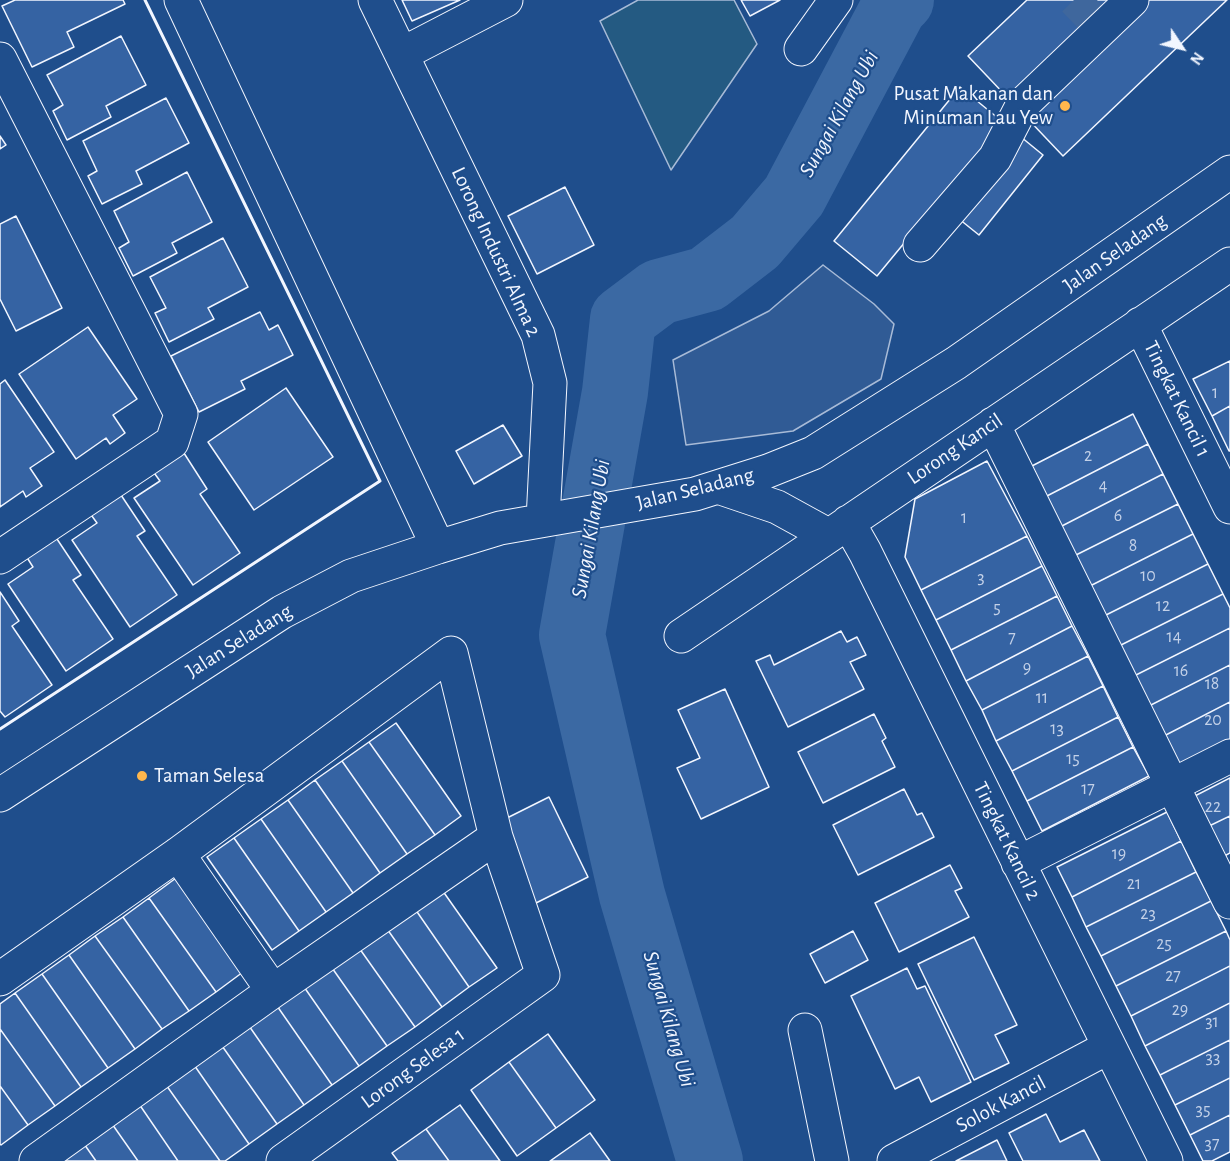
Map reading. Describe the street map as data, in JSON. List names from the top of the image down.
{
  "streets": {
    "street": [
      "Lorong Industri Alma 2",
      "Jalan Seladang",
      "Tingkat Kancil 1",
      "Lorong Kancil",
      "Tingkat Kancil 2",
      "Lorong Selesa 1",
      "Solok Kancil"
    ]
  },
  "crossings": [
    ["Lorong Industri Alma 2", "Jalan Seladang"],
    ["Tingkat Kancil 1", "Lorong Kancil"],
    ["Lorong Kancil", "Tingkat Kancil 2"],
    ["Tingkat Kancil 2", "Solok Kancil"]
  ],
  "water": ["Sungai Kilang Ubi"],
  "places": ["Pusat Makanan dan Minuman Lau Yew", "Taman Selesa"],
  "house_numbers": [
    "1",
    "2",
    "4",
    "6",
    "1",
    "8",
    "10",
    "3",
    "12",
    "5",
    "14",
    "7",
    "9",
    "16",
    "18",
    "11",
    "20",
    "13",
    "15",
    "17",
    "22",
    "19",
    "21",
    "23",
    "25",
    "27",
    "29",
    "31",
    "33",
    "35",
    "37"
  ],
  "north": "bottom right"
}
